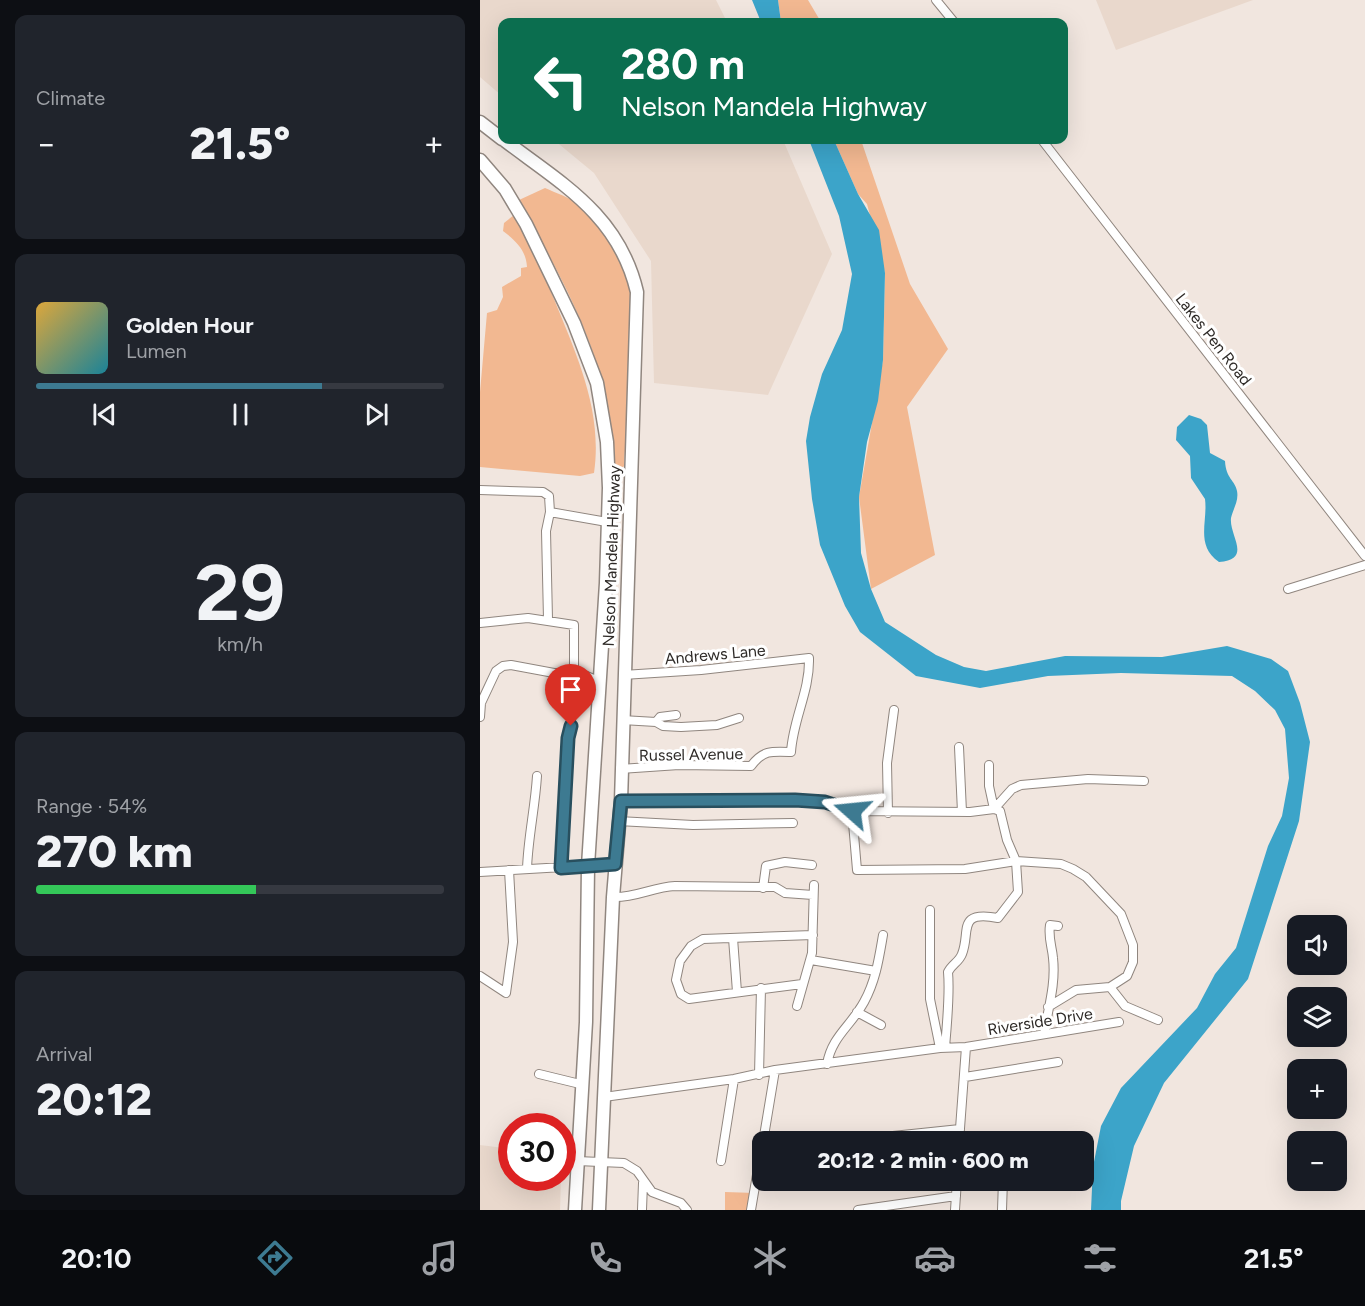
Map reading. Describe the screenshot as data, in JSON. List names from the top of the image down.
{
  "streets": {
    "highway": ["Nelson Mandela Highway"],
    "street": [
      "Lakes Pen Road",
      "Andrews Lane",
      "Russel Avenue",
      "Riverside Drive"
    ]
  },
  "crossings": [
    ["Nelson Mandela Highway", "Andrews Lane"],
    ["Nelson Mandela Highway", "Russel Avenue"],
    ["Nelson Mandela Highway", "Riverside Drive"],
    ["Andrews Lane", "Russel Avenue"]
  ],
  "page": {
    "tile": [
      "Climate",
      ["29", "km/h"],
      ["Range · 54%", "270 km"],
      ["Arrival", "20:12"]
    ],
    "turn": ["280 m", "Nelson Mandela Highway"],
    "heat": ["−", "21.5°", "+"],
    "song": ["Golden Hour", "Lumen"],
    "map_buttons": ["+", "−"],
    "limit": "30",
    "trip": "20:12 · 2 min · 600 m",
    "tabs": ["20:10", "21.5°"]
  }
}
